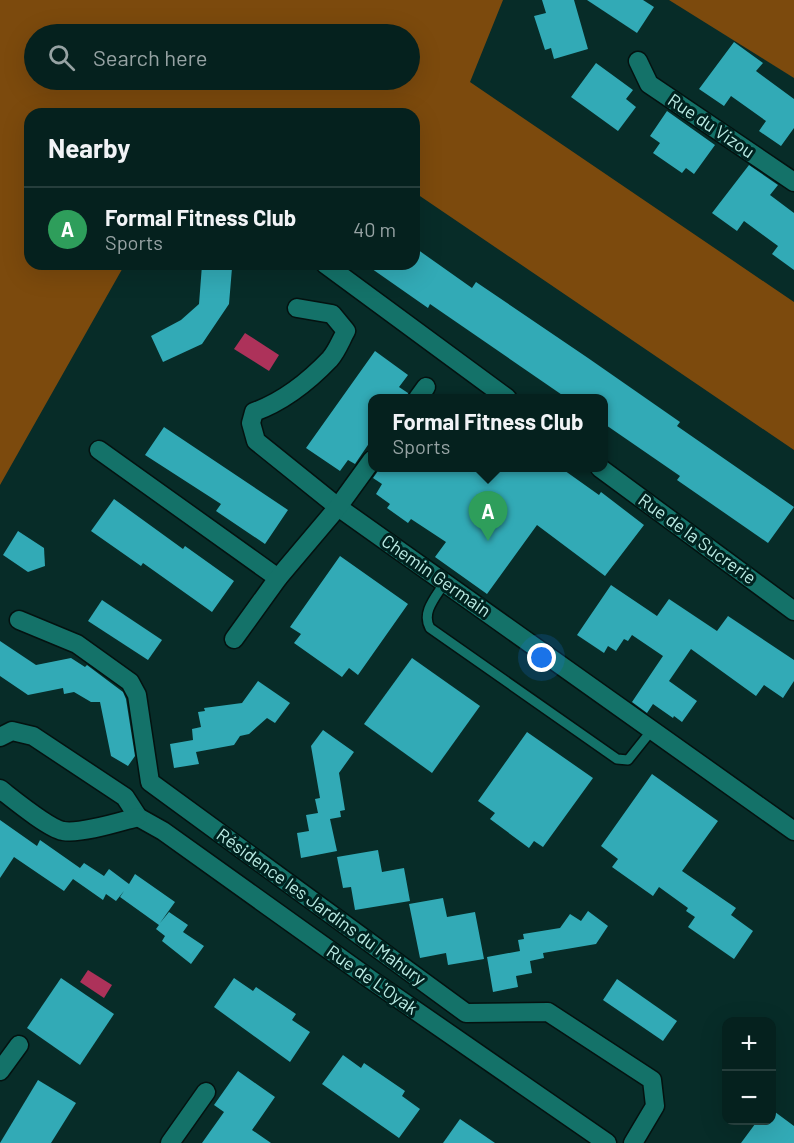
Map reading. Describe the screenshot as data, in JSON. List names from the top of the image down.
{
  "streets": {
    "street": [
      "Rue du Vizou",
      "Rue de la Sucrerie",
      "Chemin Germain",
      "Résidence les Jardins du Mahury",
      "Rue de L'Oyak"
    ]
  },
  "page": {
    "search": "Search here",
    "heading": "Nearby",
    "list": [
      {
        "mark": "A",
        "name": "Formal Fitness Club",
        "note": "Sports",
        "value": "40 m"
      }
    ],
    "popup": ["Formal Fitness Club", "Sports"],
    "pins": "A",
    "map_buttons": ["+", "−"]
  }
}
